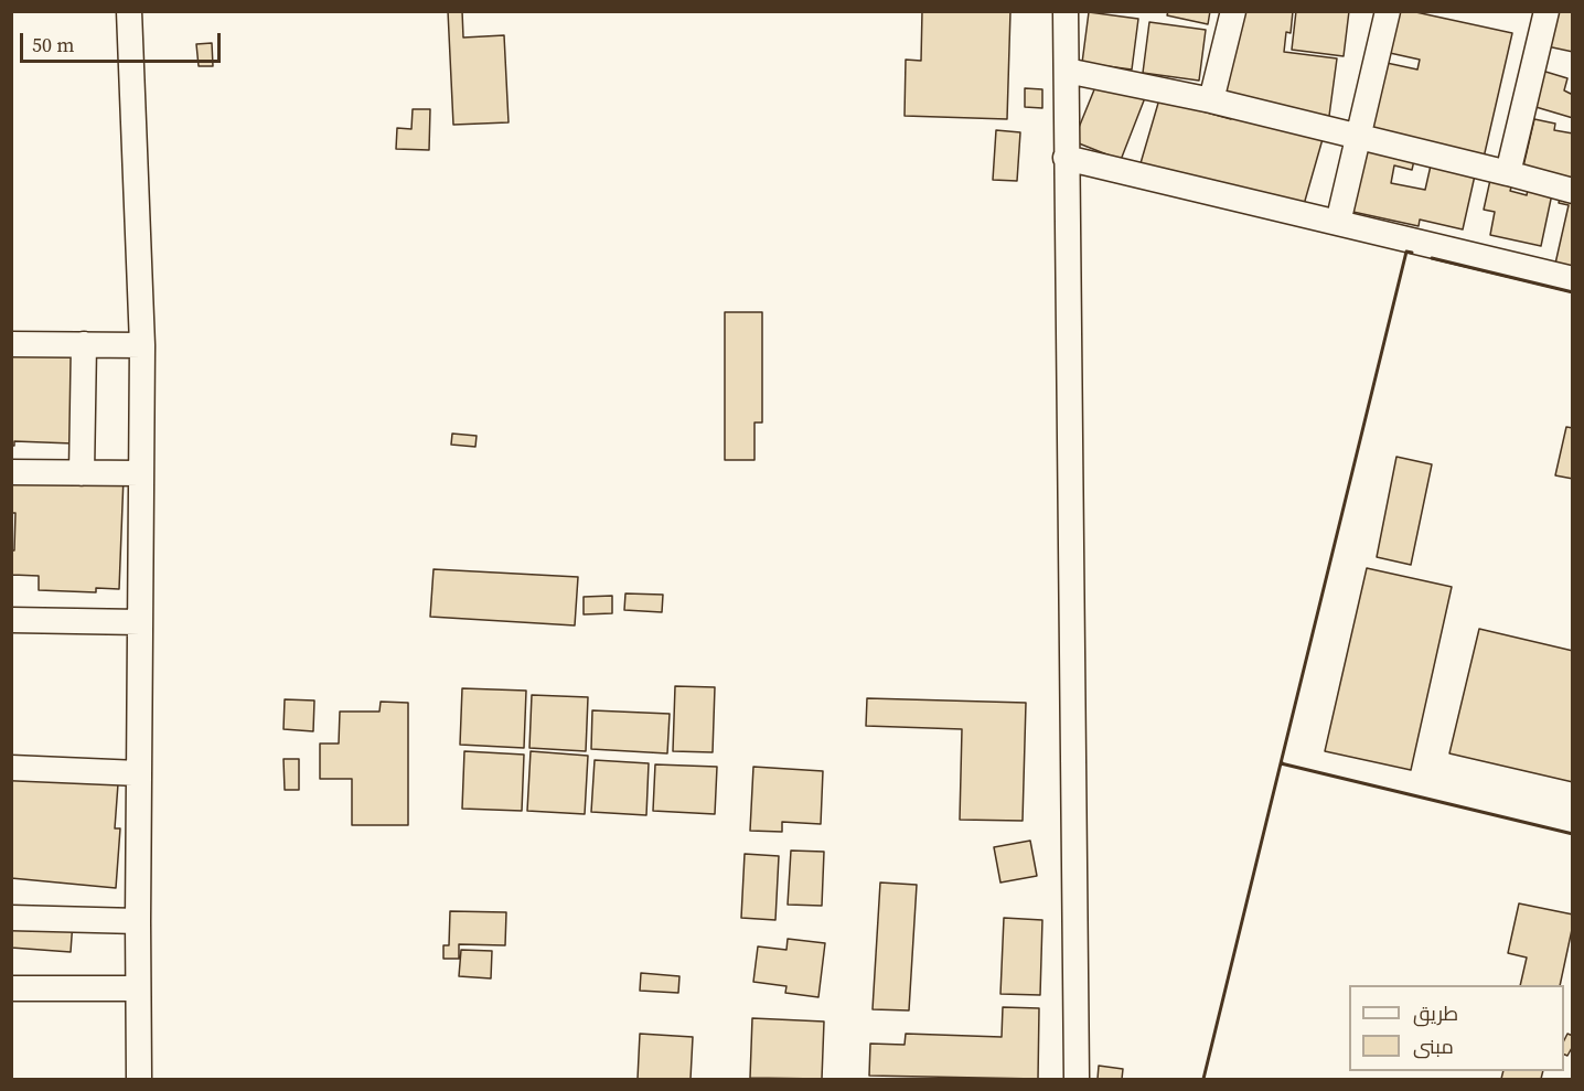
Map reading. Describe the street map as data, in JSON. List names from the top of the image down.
{
  "legend": ["طريق", "مبنى"],
  "scale_bar": "50 m"
}
